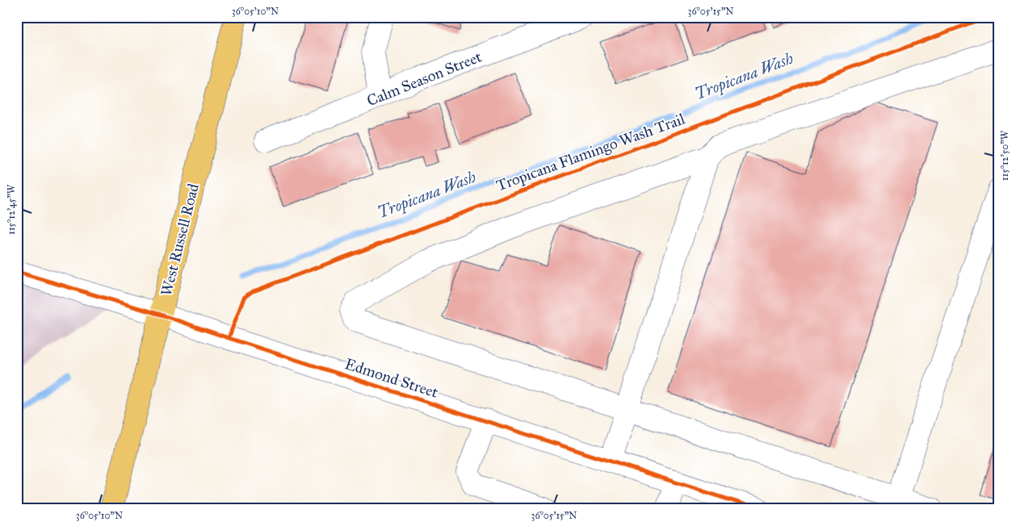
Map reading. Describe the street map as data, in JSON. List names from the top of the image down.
{
  "streets": {
    "main road": ["West Russell Road"],
    "street": ["Calm Season Street", "Edmond Street"],
    "cycle path": ["Tropicana Flamingo Wash Trail"]
  },
  "crossings": [
    ["West Russell Road", "Edmond Street"]
  ],
  "water": ["Tropicana Wash"],
  "coordinates": [
    "36°05'10\"N",
    "36°05'15\"N",
    "115°12'50\"W",
    "115°12'45\"W"
  ]
}
